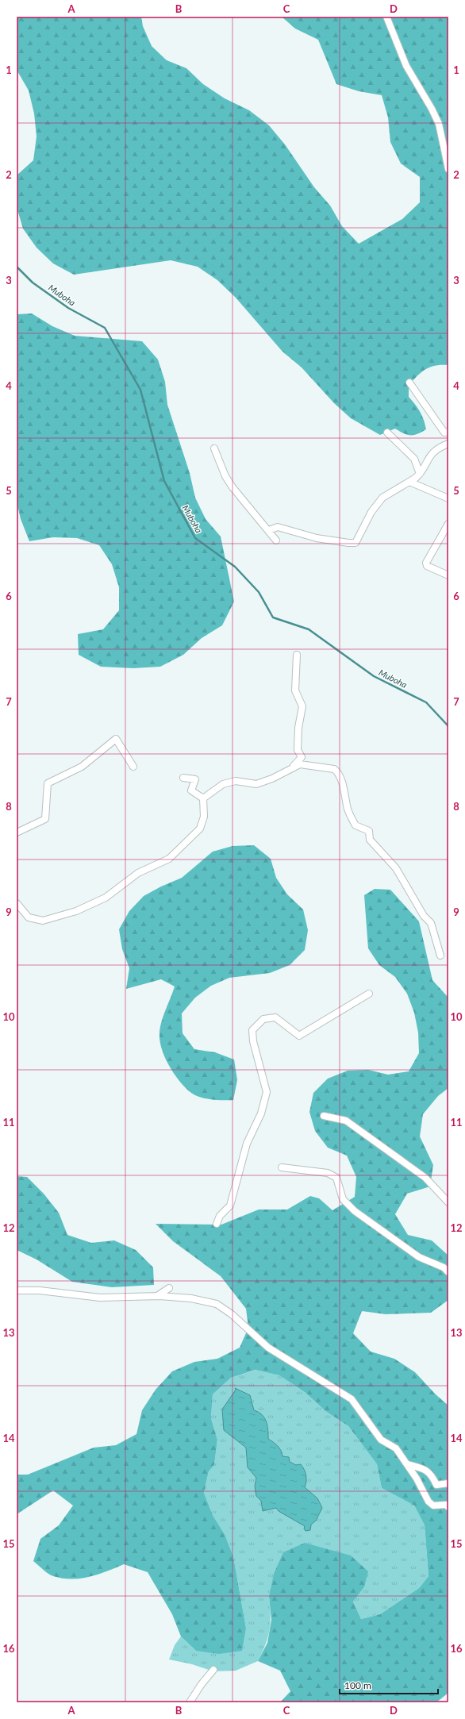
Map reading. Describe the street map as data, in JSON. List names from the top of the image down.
{
  "water": ["Muboha"],
  "scale_bar": "100 m",
  "grid": {
    "columns": [
      "A",
      "B",
      "C",
      "D"
    ],
    "rows": [
      "1",
      "2",
      "3",
      "4",
      "5",
      "6",
      "7",
      "8",
      "9",
      "10",
      "11",
      "12",
      "13",
      "14",
      "15",
      "16"
    ]
  }
}
